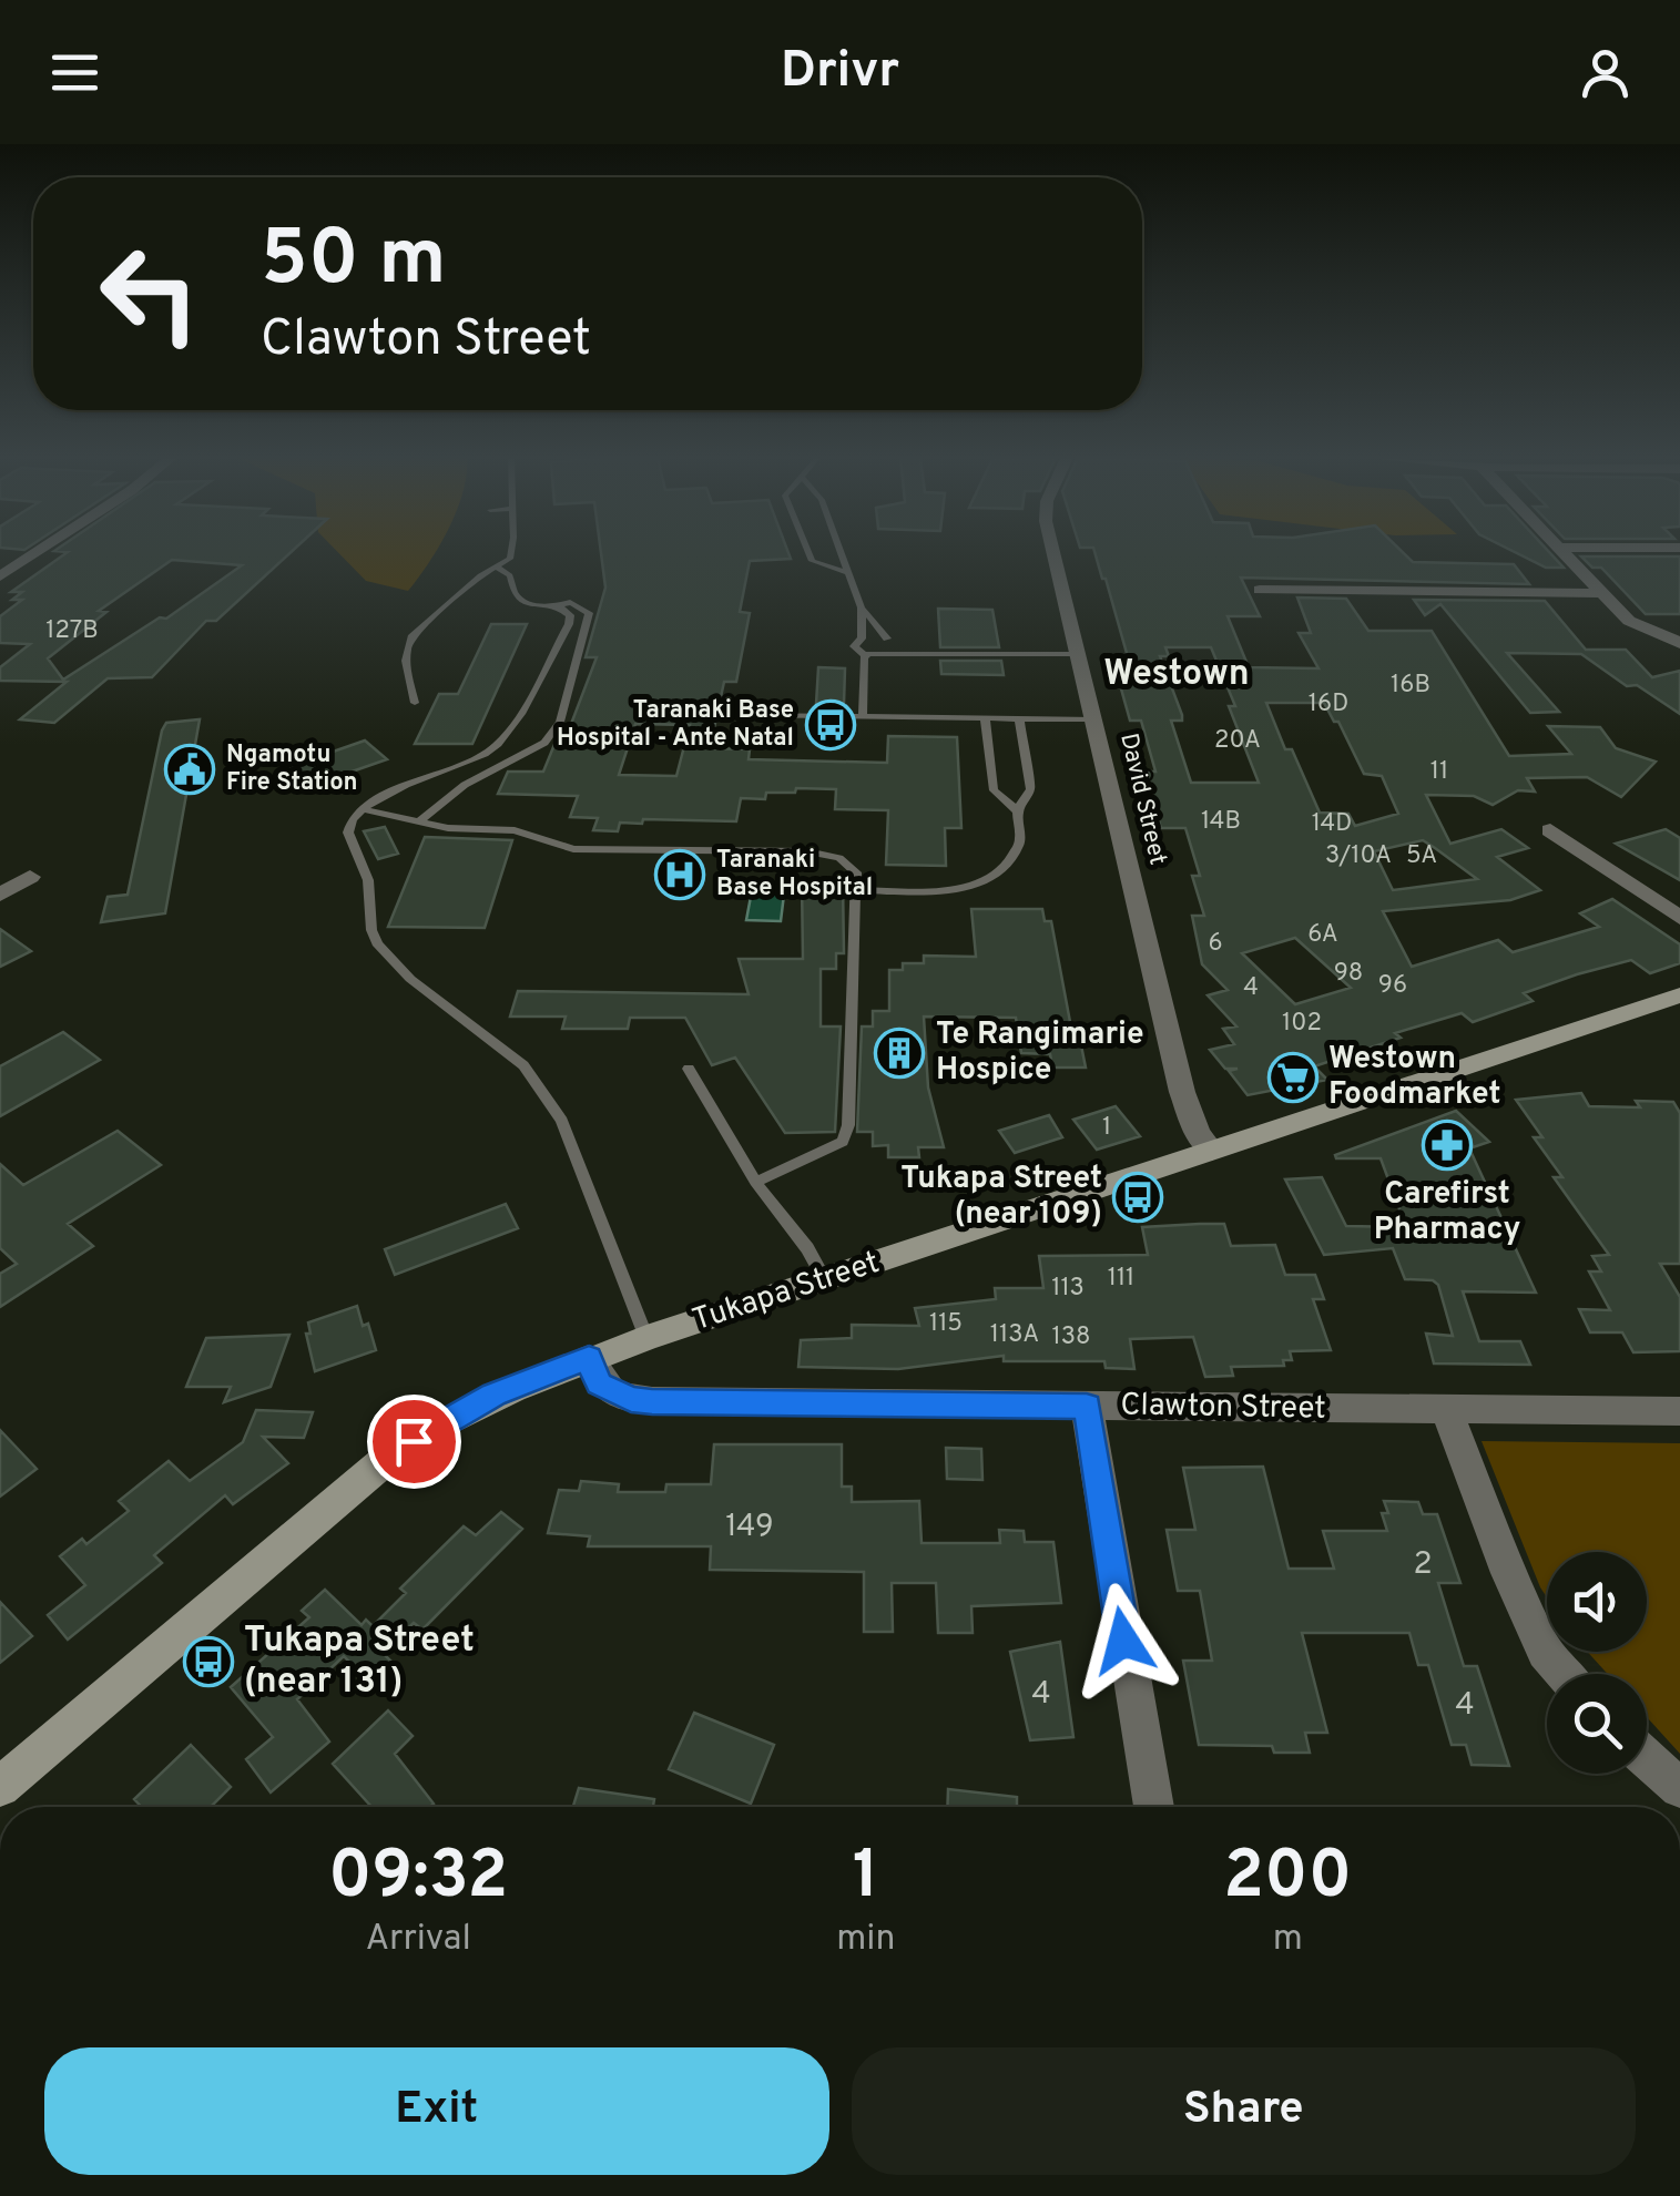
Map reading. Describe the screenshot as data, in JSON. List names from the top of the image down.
{
  "streets": {
    "main road": ["Tukapa Street"],
    "street": ["David Street", "Clawton Street"]
  },
  "crossings": [
    ["David Street", "Tukapa Street"],
    ["Tukapa Street", "Clawton Street"]
  ],
  "districts": ["Westown"],
  "places": {
    "bus stop": ["Taranaki Base Hospital - Ante Natal", "Tukapa Street (near 109)", "Tukapa Street (near 131)"],
    "public building": ["Ngamotu Fire Station"],
    "hospital": ["Taranaki Base Hospital"],
    "building": ["Te Rangimarie Hospice"],
    "supermarket": ["Westown Foodmarket"],
    "pharmacy": ["Carefirst Pharmacy"]
  },
  "house_numbers": [
    "127B",
    "16B",
    "16D",
    "20A",
    "11",
    "14B",
    "14D",
    "3/10A",
    "5A",
    "6A",
    "6",
    "98",
    "96",
    "4",
    "102",
    "1",
    "111",
    "113",
    "115",
    "113A",
    "138",
    "149",
    "2",
    "4",
    "4"
  ],
  "page": {
    "header": "Drivr",
    "turn": ["50 m", "Clawton Street"],
    "eta": [
      "09:32",
      "Arrival",
      "1",
      "min",
      "200",
      "m"
    ],
    "buttons": ["Exit", "Share"]
  }
}
